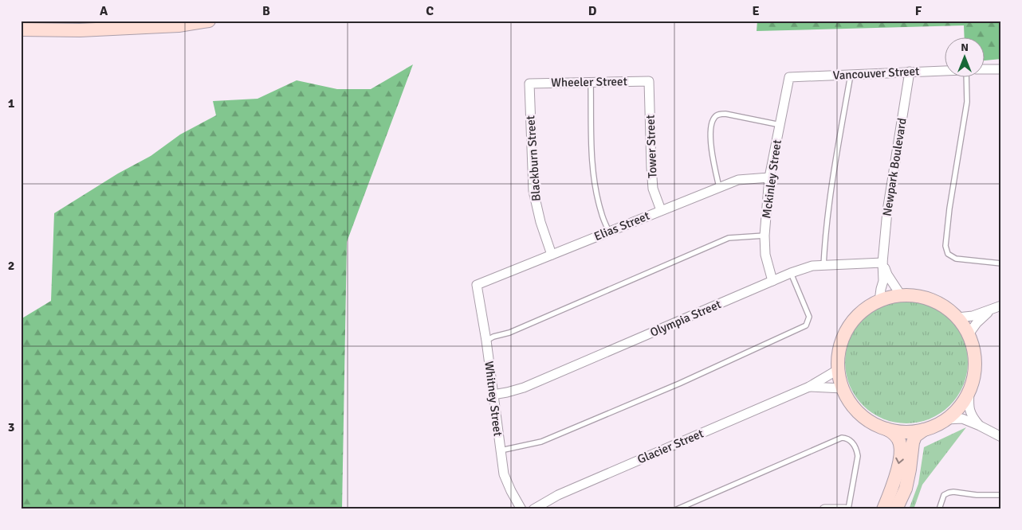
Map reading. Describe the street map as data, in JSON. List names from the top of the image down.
{
  "streets": {
    "street": [
      "Vancouver Street",
      "Wheeler Street",
      "Tower Street",
      "Blackburn Street",
      "Newpark Boulevard",
      "Mckinley Street",
      "Elias Street",
      "Olympia Street",
      "Whitney Street",
      "Glacier Street"
    ]
  },
  "crossings": [
    ["Vancouver Street", "Newpark Boulevard"],
    ["Vancouver Street", "Mckinley Street"],
    ["Wheeler Street", "Tower Street"],
    ["Wheeler Street", "Blackburn Street"],
    ["Tower Street", "Elias Street"],
    ["Blackburn Street", "Elias Street"],
    ["Newpark Boulevard", "Olympia Street"],
    ["Newpark Boulevard", "Glacier Street"],
    ["Mckinley Street", "Elias Street"],
    ["Mckinley Street", "Olympia Street"],
    ["Elias Street", "Whitney Street"],
    ["Olympia Street", "Whitney Street"]
  ],
  "north": "top",
  "grid": {
    "columns": [
      "A",
      "B",
      "C",
      "D",
      "E",
      "F"
    ],
    "rows": ["1", "2", "3"]
  }
}
